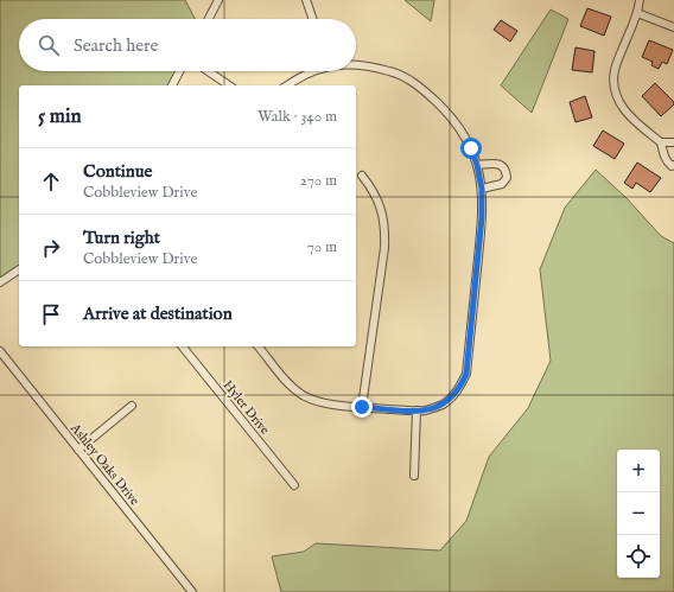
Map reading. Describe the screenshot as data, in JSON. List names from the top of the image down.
{
  "streets": {
    "street": ["Hyler Drive", "Ashley Oaks Drive"]
  },
  "page": {
    "search": "Search here",
    "heading": ["5 min", "Walk · 340 m"],
    "list": [
      ["Continue", "Cobbleview Drive", "270 m"],
      ["Turn right", "Cobbleview Drive", "70 m"],
      "Arrive at destination"
    ],
    "map_buttons": ["+", "−"]
  }
}
